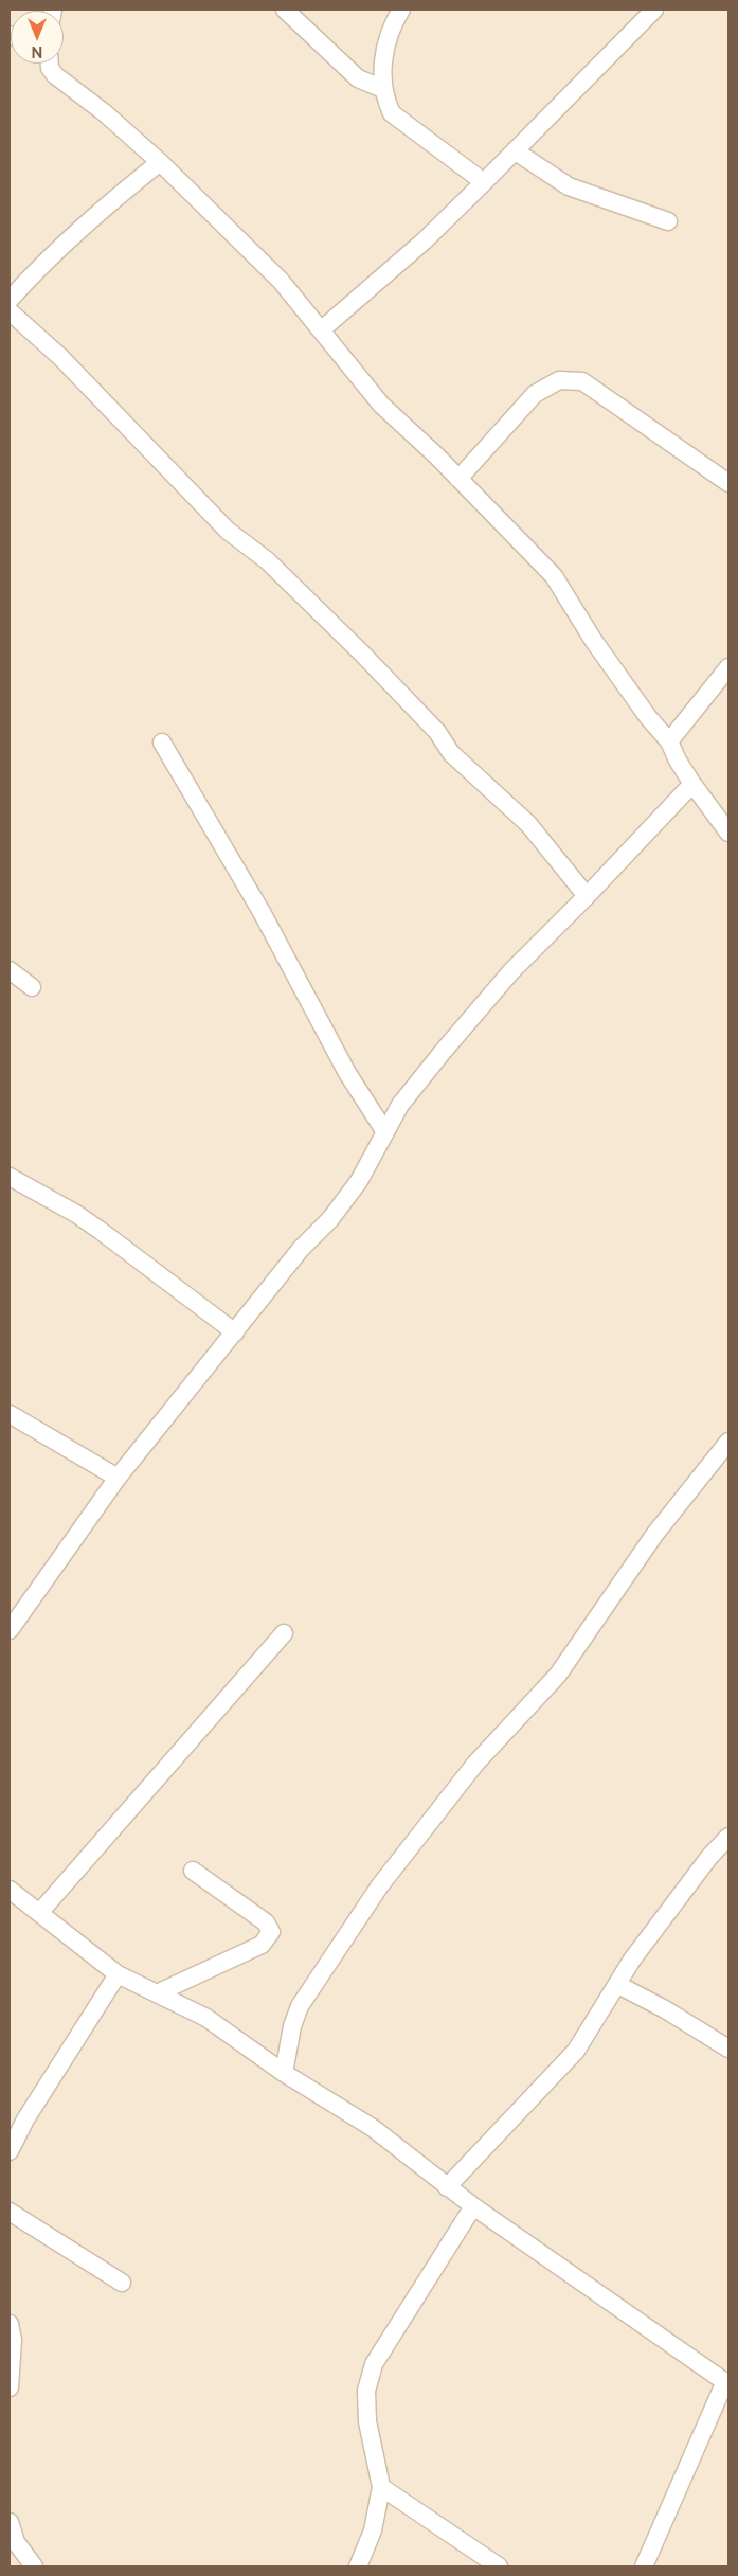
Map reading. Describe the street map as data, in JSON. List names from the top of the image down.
{
  "north": "bottom"
}
